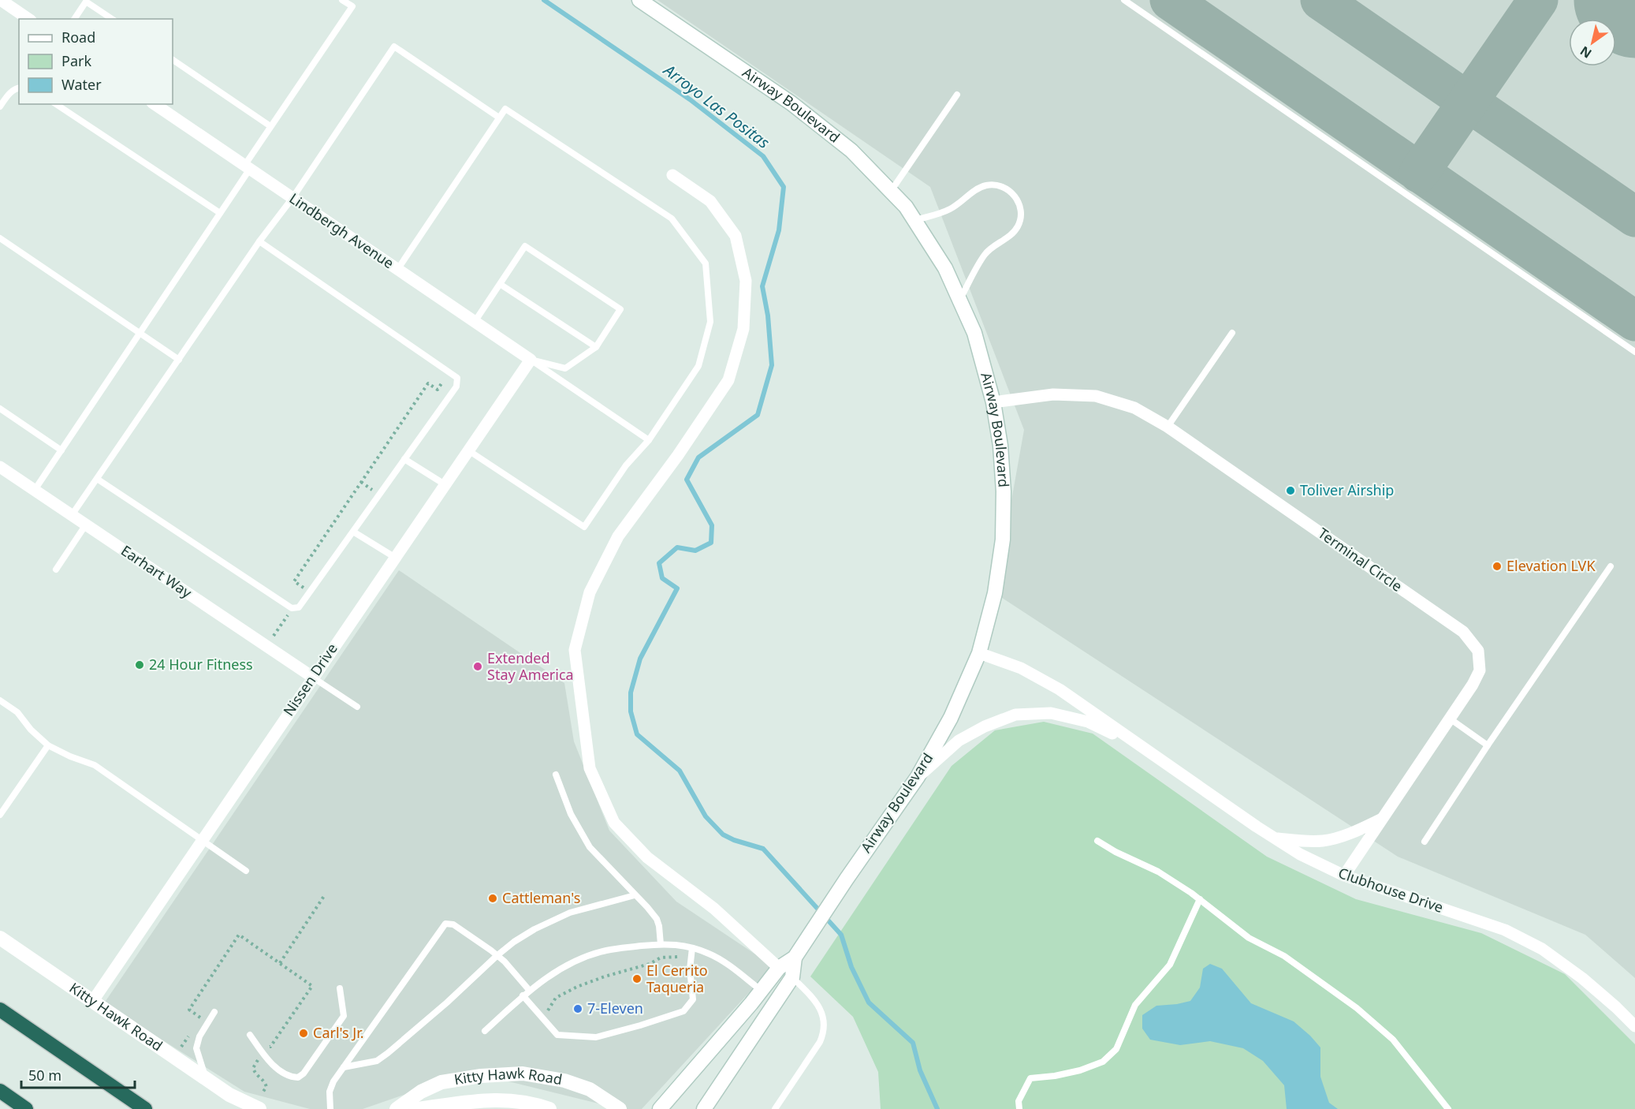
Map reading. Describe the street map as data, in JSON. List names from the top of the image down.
{
  "streets": {
    "main road": ["Airway Boulevard", "Kitty Hawk Road"],
    "street": [
      "Lindbergh Avenue",
      "Terminal Circle",
      "Earhart Way",
      "Nissen Drive",
      "Clubhouse Drive"
    ]
  },
  "crossings": [
    ["Airway Boulevard", "Terminal Circle"],
    ["Airway Boulevard", "Clubhouse Drive"],
    ["Lindbergh Avenue", "Nissen Drive"],
    ["Terminal Circle", "Clubhouse Drive"],
    ["Earhart Way", "Nissen Drive"],
    ["Nissen Drive", "Kitty Hawk Road"]
  ],
  "water": ["Arroyo Las Positas"],
  "places": [
    "Toliver Airship",
    "Elevation LVK",
    "24 Hour Fitness",
    "Extended Stay America",
    "Cattleman's",
    "El Cerrito Taqueria",
    "7-Eleven",
    "Carl's Jr."
  ],
  "legend": ["Road", "Park", "Water"],
  "scale_bar": "50 m",
  "north": "bottom left"
}
